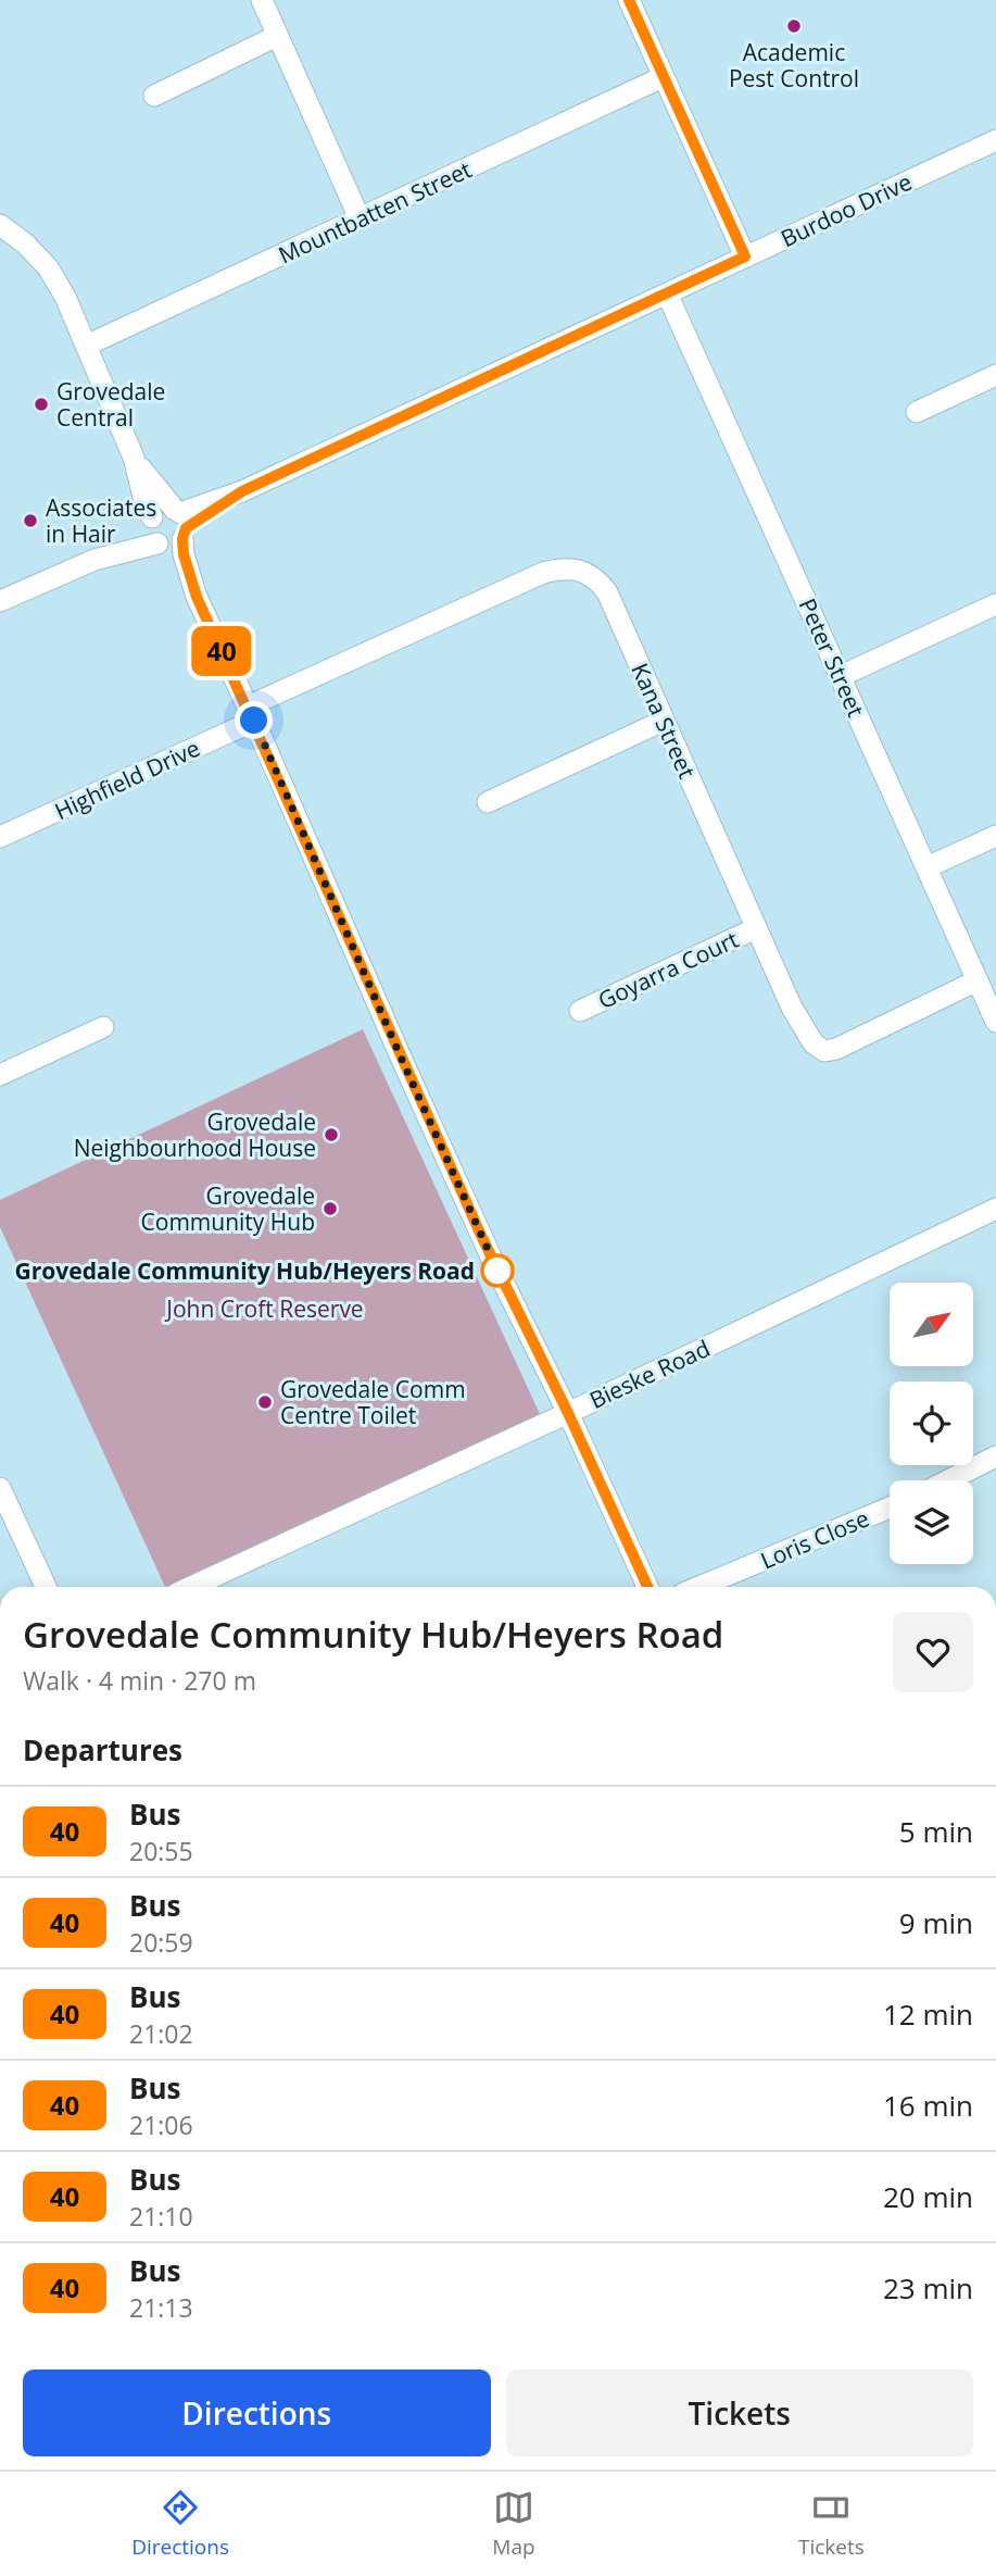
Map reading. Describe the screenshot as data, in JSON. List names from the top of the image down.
{
  "streets": {
    "street": [
      "Burdoo Drive",
      "Mountbatten Street",
      "Peter Street",
      "Kana Street",
      "Highfield Drive",
      "Goyarra Court",
      "Bieske Road",
      "Loris Close"
    ]
  },
  "crossings": [
    ["Burdoo Drive", "Peter Street"],
    ["Peter Street", "Kana Street"],
    ["Kana Street", "Highfield Drive"],
    ["Kana Street", "Goyarra Court"]
  ],
  "parks": ["John Croft Reserve"],
  "places": [
    "Academic Pest Control",
    "Grovedale Central",
    "Associates in Hair",
    "Grovedale Neighbourhood House",
    "Grovedale Community Hub",
    "Grovedale Community Hub/Heyers Road",
    "Grovedale Comm Centre Toilet"
  ],
  "lines": ["bus line 40"],
  "north": "top right",
  "page": {
    "on_map": "40",
    "heading": [
      ["Grovedale Community Hub/Heyers Road", "Walk · 4 min · 270 m"],
      "Departures"
    ],
    "list": [
      {
        "mark": "40",
        "name": "Bus",
        "note": "20:55",
        "value": "5 min"
      },
      {
        "mark": "40",
        "name": "Bus",
        "note": "20:59",
        "value": "9 min"
      },
      {
        "mark": "40",
        "name": "Bus",
        "note": "21:02",
        "value": "12 min"
      },
      {
        "mark": "40",
        "name": "Bus",
        "note": "21:06",
        "value": "16 min"
      },
      {
        "mark": "40",
        "name": "Bus",
        "note": "21:10",
        "value": "20 min"
      },
      {
        "mark": "40",
        "name": "Bus",
        "note": "21:13",
        "value": "23 min"
      }
    ],
    "buttons": ["Directions", "Tickets"],
    "tabs": ["Directions", "Map", "Tickets"]
  }
}
